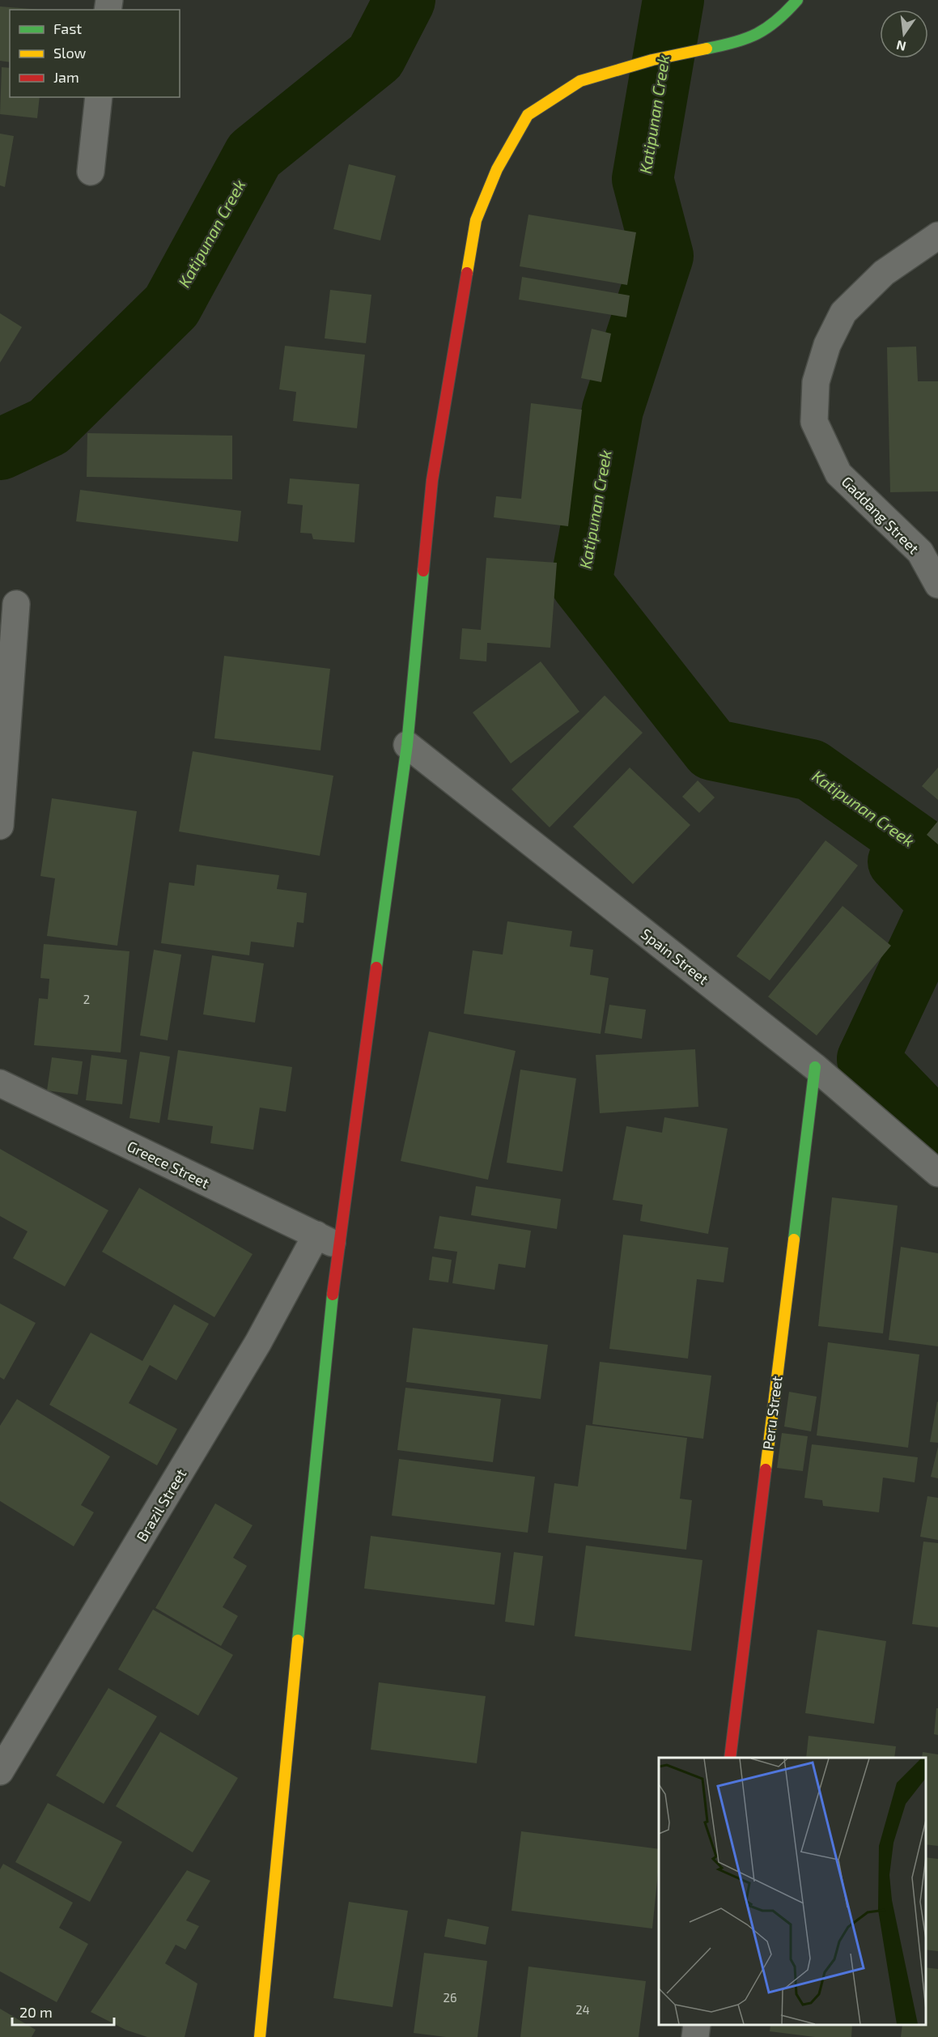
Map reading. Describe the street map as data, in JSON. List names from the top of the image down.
{
  "streets": {
    "street": [
      "Gaddang Street",
      "Spain Street",
      "Greece Street",
      "Peru Street",
      "Brazil Street"
    ]
  },
  "crossings": [
    ["Spain Street", "Peru Street"],
    ["Greece Street", "Brazil Street"]
  ],
  "water": ["Katipunan Creek"],
  "house_numbers": ["2", "26", "24"],
  "legend": ["Fast", "Slow", "Jam"],
  "scale_bar": "20 m",
  "north": "bottom"
}
